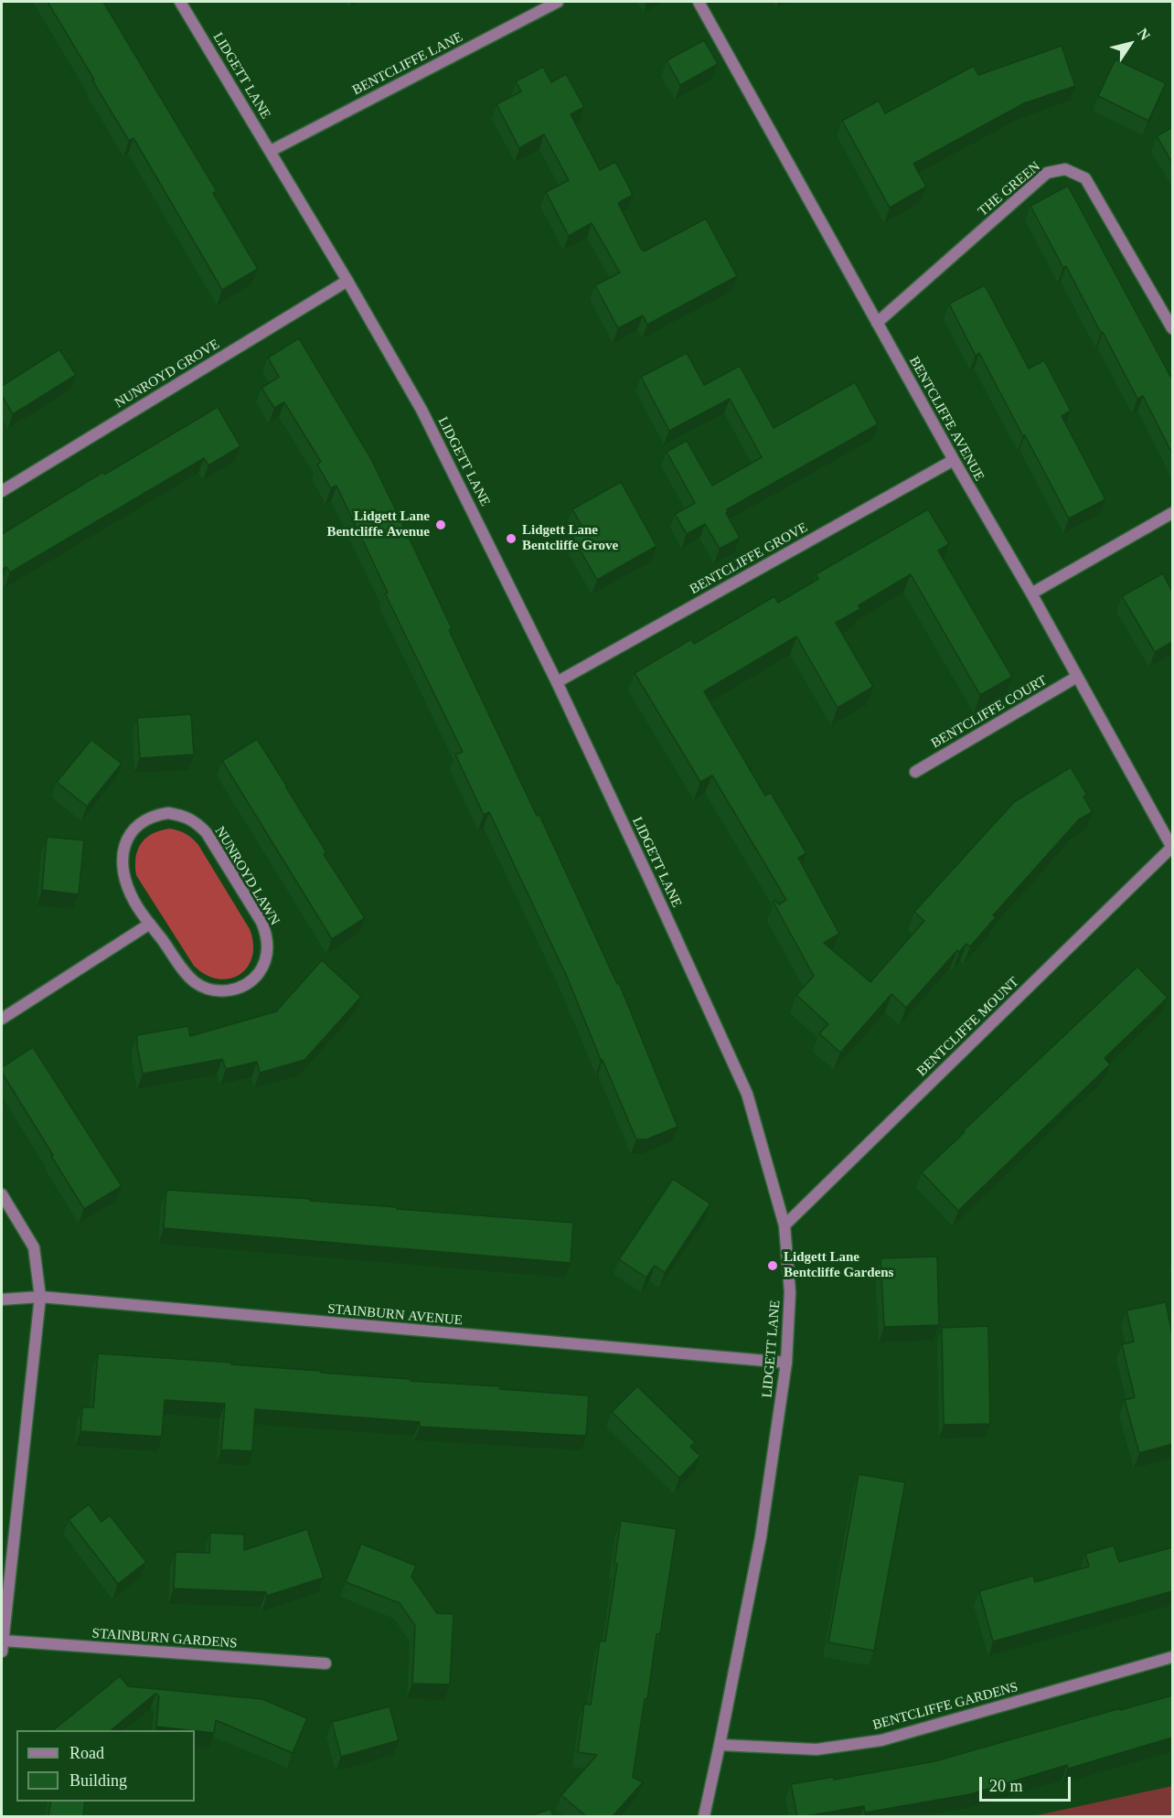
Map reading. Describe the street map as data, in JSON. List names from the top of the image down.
{
  "streets": {
    "street": [
      "BENTCLIFFE LANE",
      "LIDGETT LANE",
      "THE GREEN",
      "NUNROYD GROVE",
      "BENTCLIFFE AVENUE",
      "BENTCLIFFE GROVE",
      "BENTCLIFFE COURT",
      "NUNROYD LAWN",
      "BENTCLIFFE MOUNT",
      "STAINBURN AVENUE",
      "STAINBURN GARDENS",
      "BENTCLIFFE GARDENS"
    ]
  },
  "crossings": [
    ["BENTCLIFFE LANE", "LIDGETT LANE"],
    ["LIDGETT LANE", "NUNROYD GROVE"],
    ["LIDGETT LANE", "BENTCLIFFE GROVE"],
    ["LIDGETT LANE", "BENTCLIFFE MOUNT"],
    ["LIDGETT LANE", "STAINBURN AVENUE"],
    ["LIDGETT LANE", "BENTCLIFFE GARDENS"],
    ["THE GREEN", "BENTCLIFFE AVENUE"],
    ["BENTCLIFFE AVENUE", "BENTCLIFFE GROVE"],
    ["BENTCLIFFE AVENUE", "BENTCLIFFE COURT"],
    ["BENTCLIFFE AVENUE", "BENTCLIFFE MOUNT"]
  ],
  "places": ["Lidgett Lane Bentcliffe Avenue", "Lidgett Lane Bentcliffe Grove", "Lidgett Lane Bentcliffe Gardens"],
  "legend": ["Road", "Building"],
  "scale_bar": "20 m",
  "north": "top right"
}
